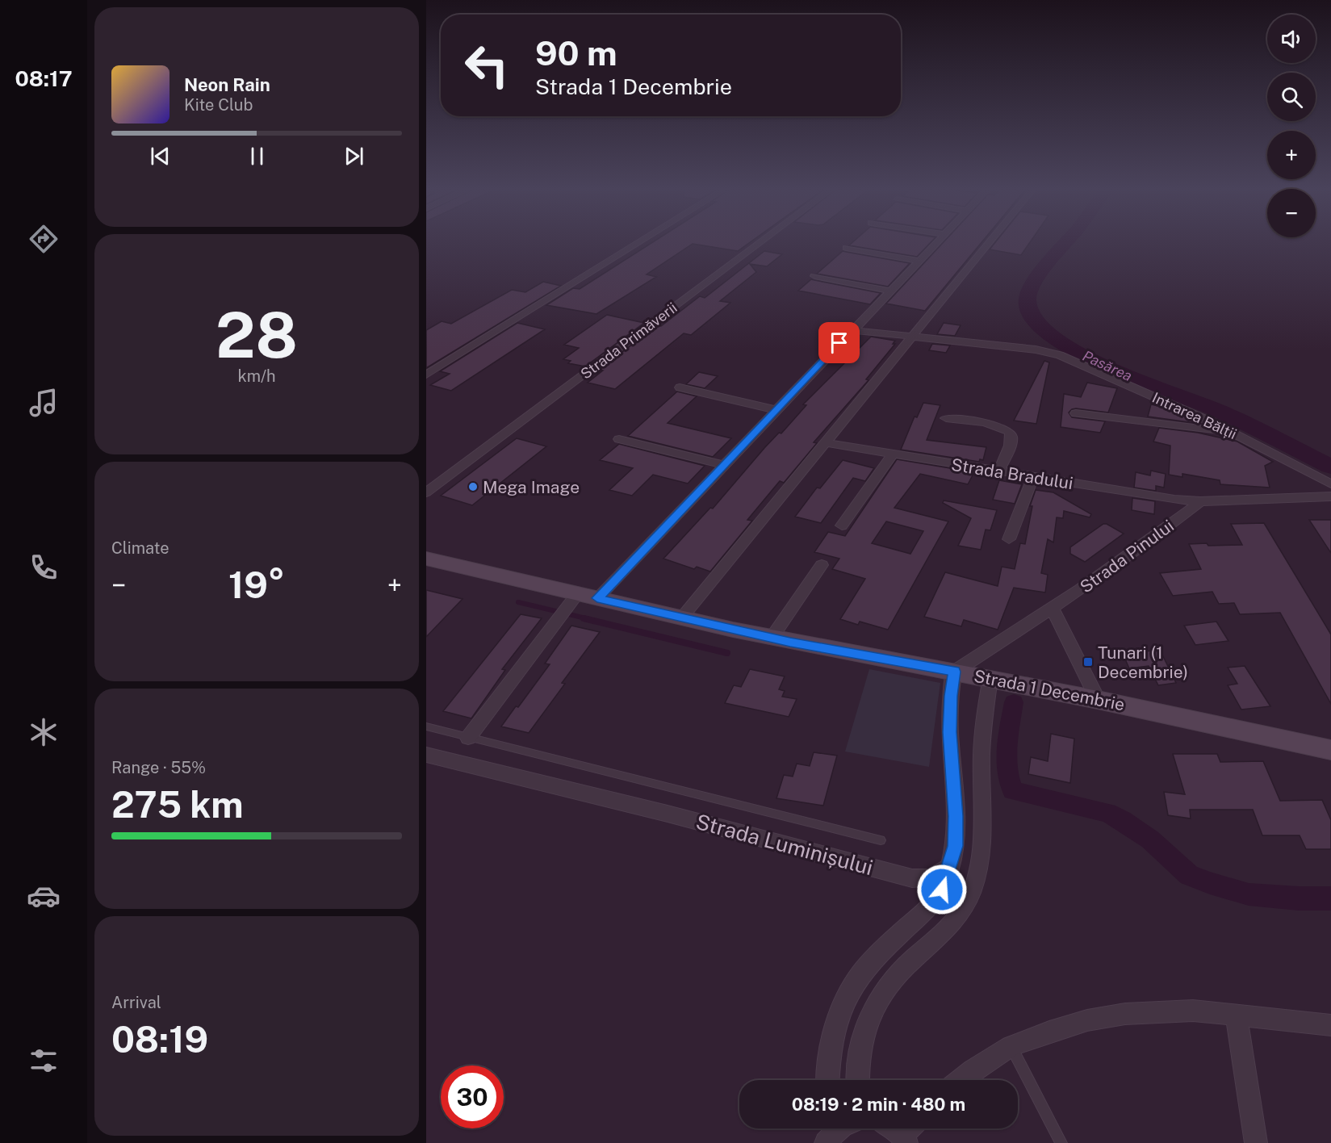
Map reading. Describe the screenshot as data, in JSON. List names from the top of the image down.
{
  "streets": {
    "main road": ["Strada 1 Decembrie"],
    "street": [
      "Strada Primăverii",
      "Intrarea Bălții",
      "Strada Bradului",
      "Strada Pinului",
      "Strada Luminișului"
    ]
  },
  "crossings": [
    ["Strada Bradului", "Strada Pinului"],
    ["Strada Pinului", "Strada 1 Decembrie"]
  ],
  "water": ["Pasărea"],
  "places": {
    "other": ["Mega Image"],
    "transit": ["Tunari (1 Decembrie)"]
  },
  "page": {
    "tabs": "08:17",
    "map_buttons": ["+", "−"],
    "turn": ["90 m", "Strada 1 Decembrie"],
    "song": ["Neon Rain", "Kite Club"],
    "tile": [
      ["28", "km/h"],
      "Climate",
      ["Range · 55%", "275 km"],
      ["Arrival", "08:19"]
    ],
    "heat": ["−", "19°", "+"],
    "limit": "30",
    "trip": "08:19 · 2 min · 480 m"
  }
}
